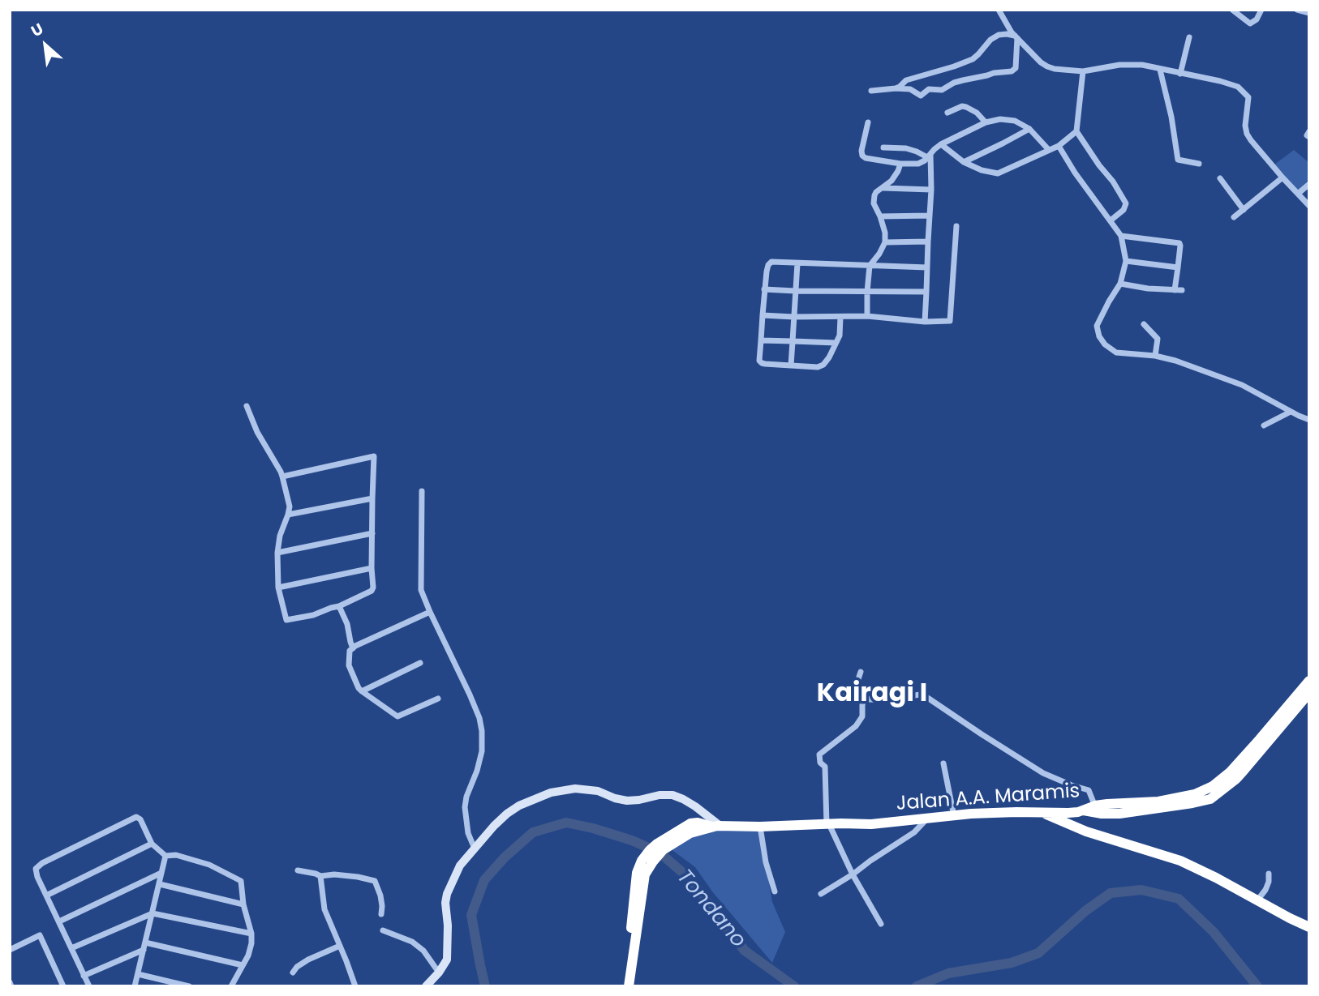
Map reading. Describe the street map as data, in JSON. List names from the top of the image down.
{
  "streets": {
    "highway": ["Jalan A.A. Maramis"]
  },
  "districts": ["Kairagi I"],
  "water": ["Tondano"],
  "north": "top left"
}
